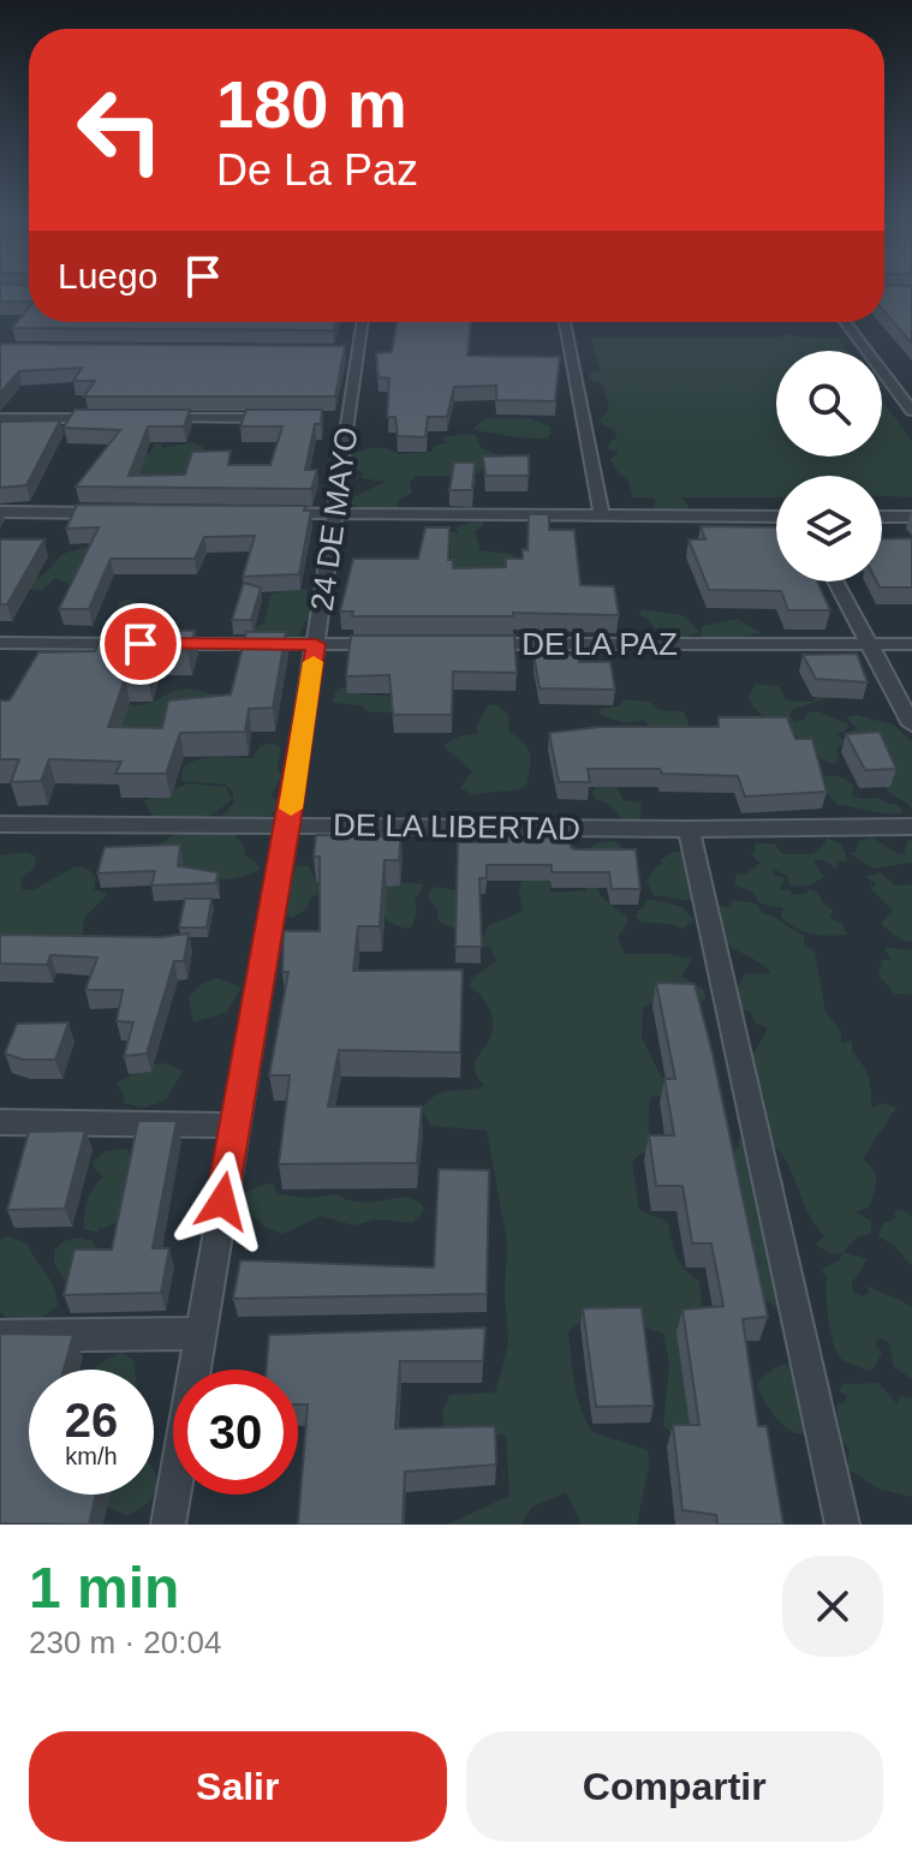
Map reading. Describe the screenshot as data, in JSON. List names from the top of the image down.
{
  "streets": {
    "street": ["24 DE MAYO", "DE LA PAZ", "DE LA LIBERTAD"]
  },
  "crossings": [
    ["24 DE MAYO", "DE LA LIBERTAD"]
  ],
  "page": {
    "turn": ["180 m", "De La Paz"],
    "then": "Luego",
    "speed": "26 km/h",
    "limit": "30",
    "heading": ["1 min", "230 m · 20:04"],
    "buttons": ["Salir", "Compartir"]
  }
}
